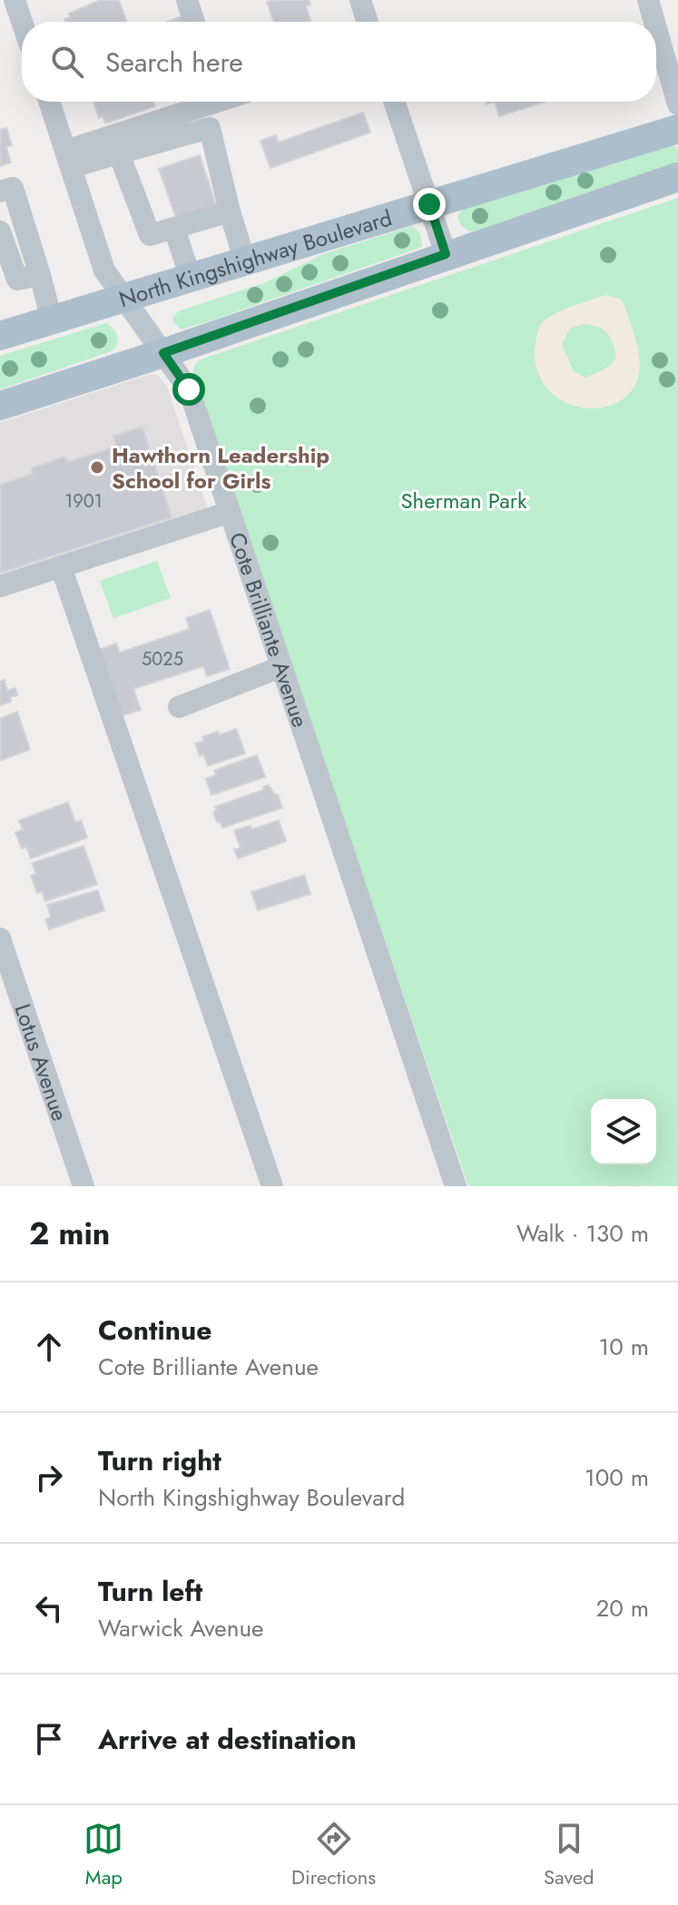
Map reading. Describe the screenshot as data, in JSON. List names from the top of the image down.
{
  "streets": {
    "main road": ["North Kingshighway Boulevard"],
    "street": ["Cote Brilliante Avenue", "Lotus Avenue"]
  },
  "crossings": [
    ["North Kingshighway Boulevard", "Cote Brilliante Avenue"]
  ],
  "parks": ["Sherman Park"],
  "places": ["Hawthorn Leadership School for Girls"],
  "house_numbers": ["1901", "5025"],
  "page": {
    "search": "Search here",
    "heading": ["2 min", "Walk · 130 m"],
    "list": [
      ["Continue", "Cote Brilliante Avenue", "10 m"],
      ["Turn right", "North Kingshighway Boulevard", "100 m"],
      ["Turn left", "Warwick Avenue", "20 m"],
      "Arrive at destination"
    ],
    "nav": ["Map", "Directions", "Saved"]
  }
}
